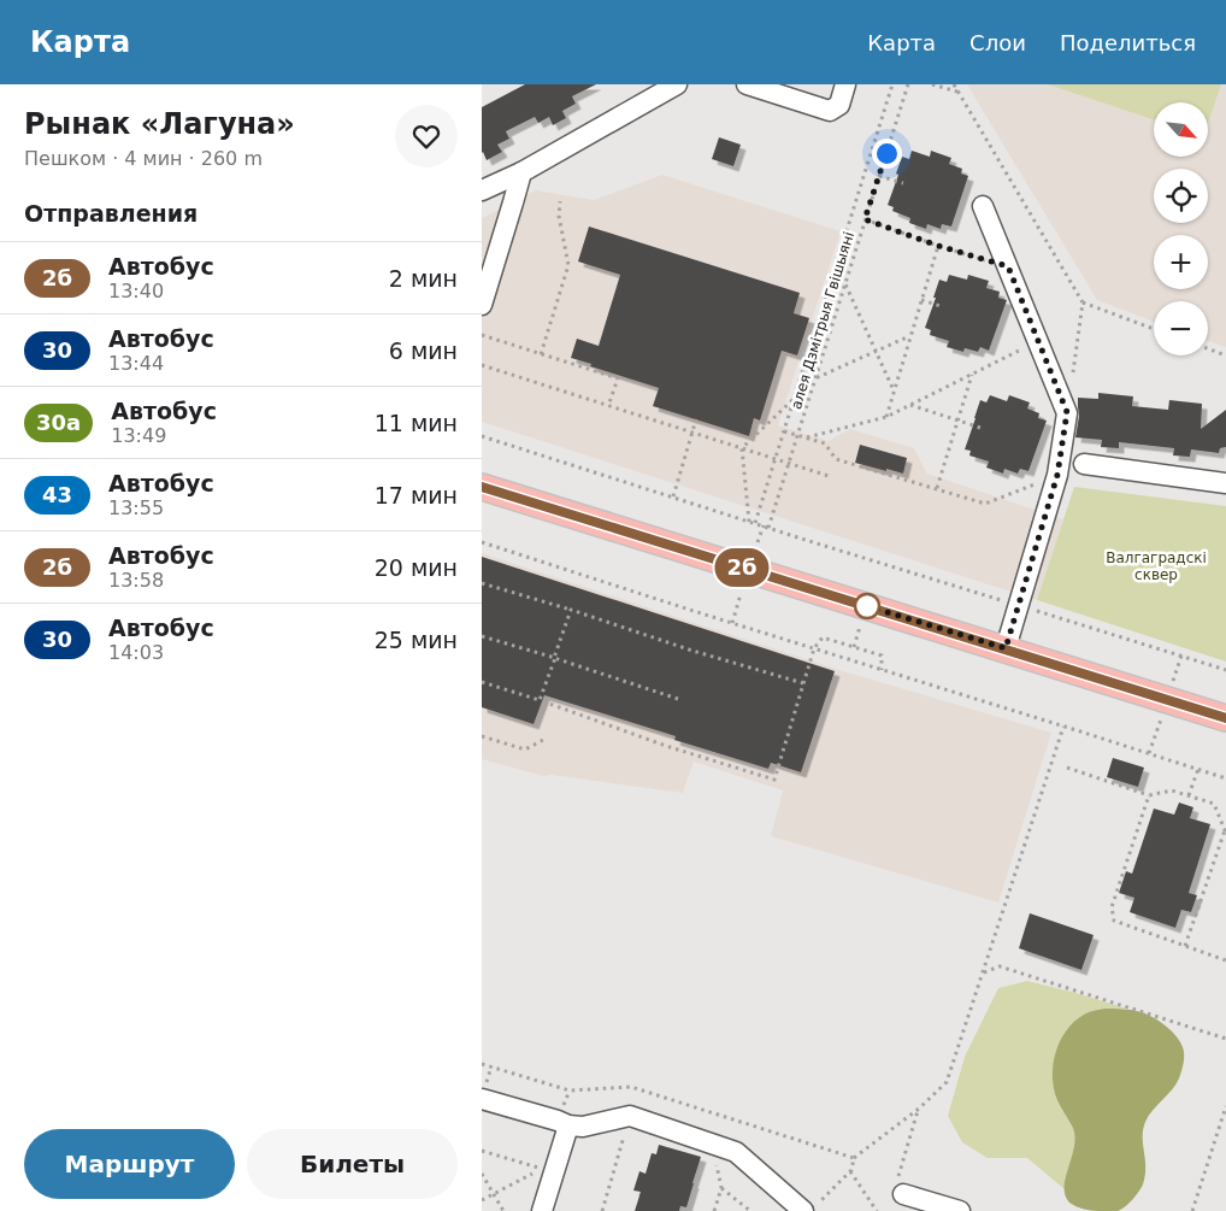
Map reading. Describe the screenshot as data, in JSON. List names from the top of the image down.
{
  "streets": {
    "path": ["алея Дзмітрыя Гвішыяні"]
  },
  "parks": ["Валгаградскі сквер"],
  "lines": ["bus line 2б"],
  "north": "bottom right",
  "page": {
    "header": "Карта",
    "nav": ["Карта", "Слои", "Поделиться"],
    "heading": [
      ["Рынак «Лагуна»", "Пешком · 4 мин · 260 m"],
      "Отправления"
    ],
    "on_map": "2б",
    "map_buttons": ["+", "−"],
    "list": [
      {
        "mark": "2б",
        "name": "Автобус",
        "note": "13:40",
        "value": "2 мин"
      },
      {
        "mark": "30",
        "name": "Автобус",
        "note": "13:44",
        "value": "6 мин"
      },
      {
        "mark": "30а",
        "name": "Автобус",
        "note": "13:49",
        "value": "11 мин"
      },
      {
        "mark": "43",
        "name": "Автобус",
        "note": "13:55",
        "value": "17 мин"
      },
      {
        "mark": "2б",
        "name": "Автобус",
        "note": "13:58",
        "value": "20 мин"
      },
      {
        "mark": "30",
        "name": "Автобус",
        "note": "14:03",
        "value": "25 мин"
      }
    ],
    "buttons": ["Маршрут", "Билеты"]
  }
}
